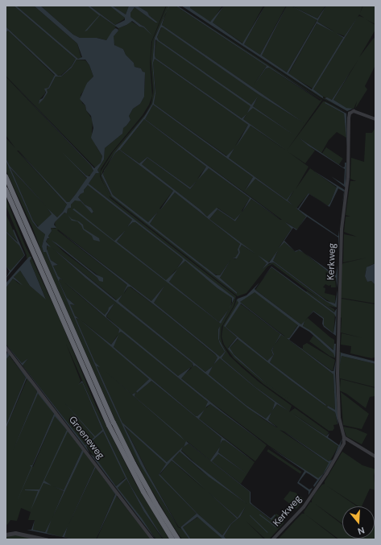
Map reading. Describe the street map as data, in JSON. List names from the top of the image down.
{
  "streets": {
    "street": ["Kerkweg", "Groeneweg"]
  },
  "north": "bottom"
}
